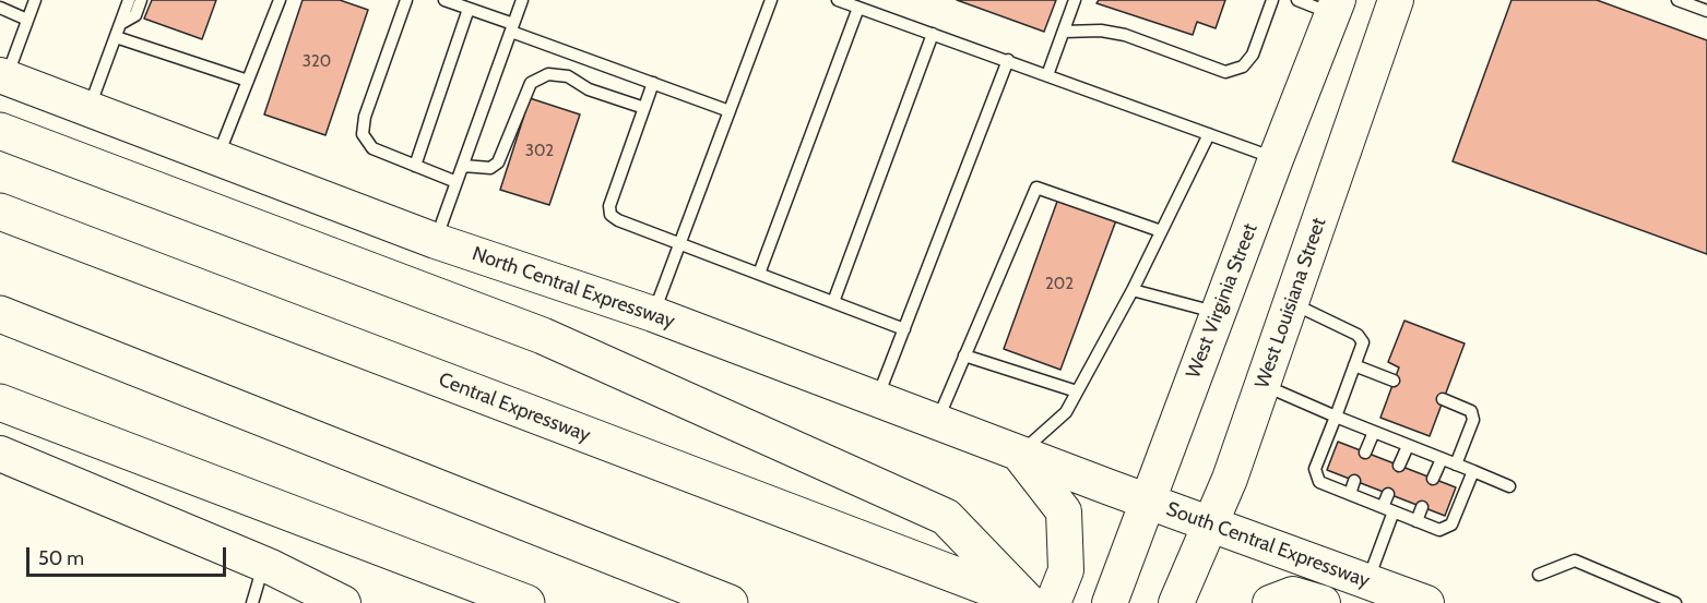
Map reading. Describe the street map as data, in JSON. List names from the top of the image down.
{
  "streets": {
    "highway": ["Central Expressway"],
    "main road": [
      "North Central Expressway",
      "West Virginia Street",
      "West Louisiana Street",
      "South Central Expressway"
    ]
  },
  "crossings": [
    ["North Central Expressway", "West Virginia Street"],
    ["North Central Expressway", "South Central Expressway"],
    ["West Virginia Street", "South Central Expressway"],
    ["West Louisiana Street", "South Central Expressway"]
  ],
  "house_numbers": ["320", "302", "202"],
  "scale_bar": "50 m"
}
